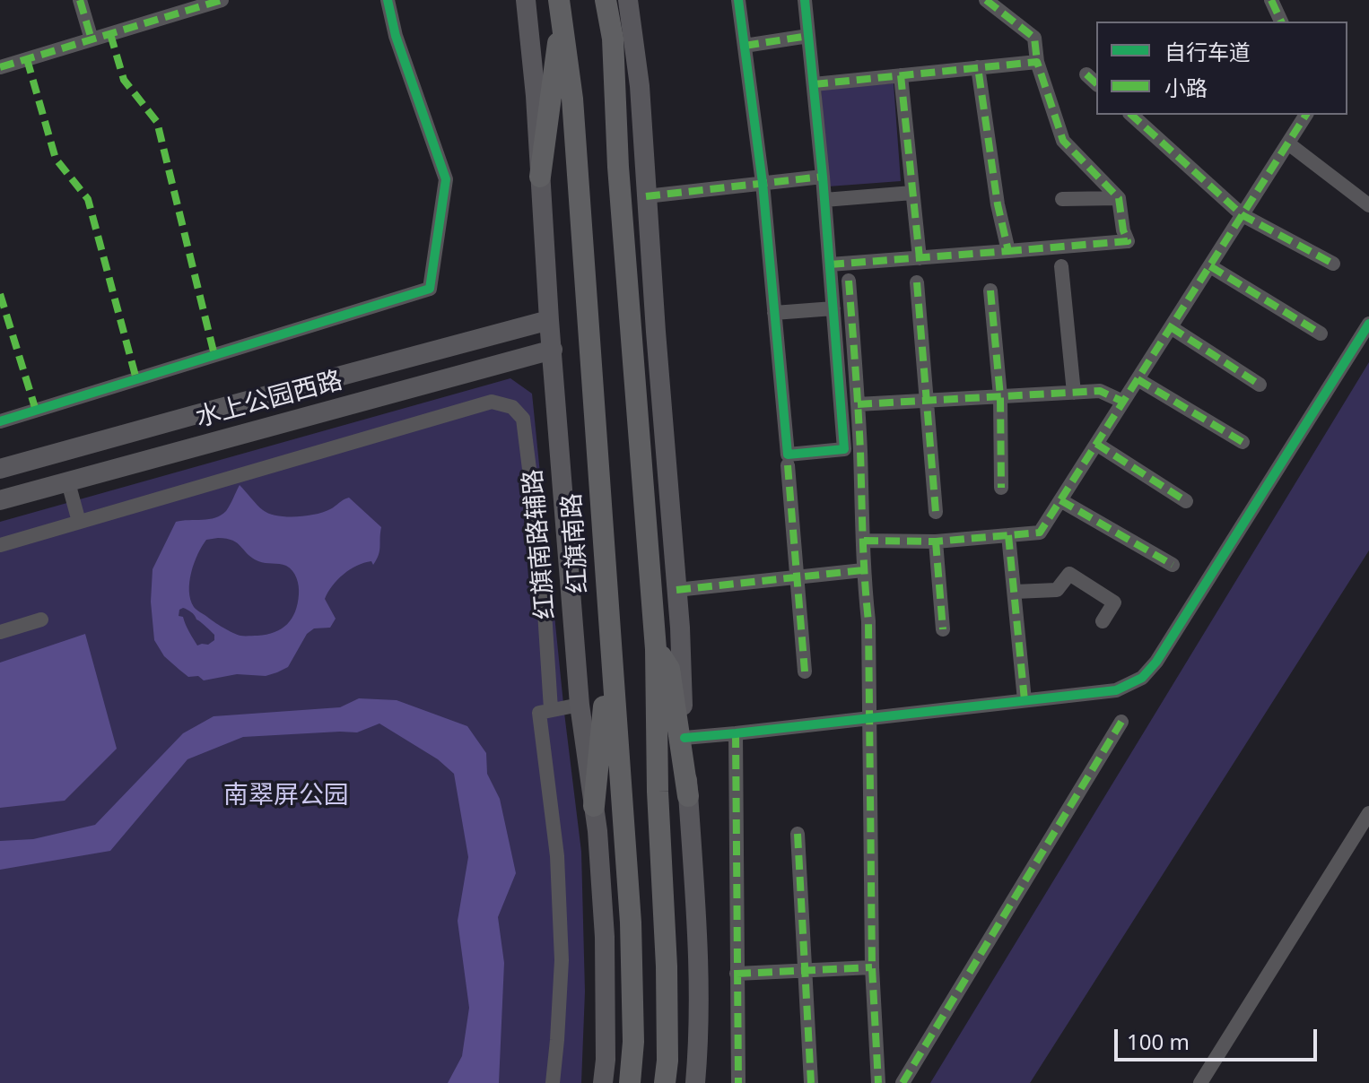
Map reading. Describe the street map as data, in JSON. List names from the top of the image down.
{
  "streets": {
    "highway": ["红旗南路"],
    "main road": ["水上公园西路", "红旗南路辅路"]
  },
  "crossings": [
    ["水上公园西路", "红旗南路辅路"]
  ],
  "parks": ["南翠屏公园"],
  "legend": ["自行车道", "小路"],
  "scale_bar": "100 m"
}
